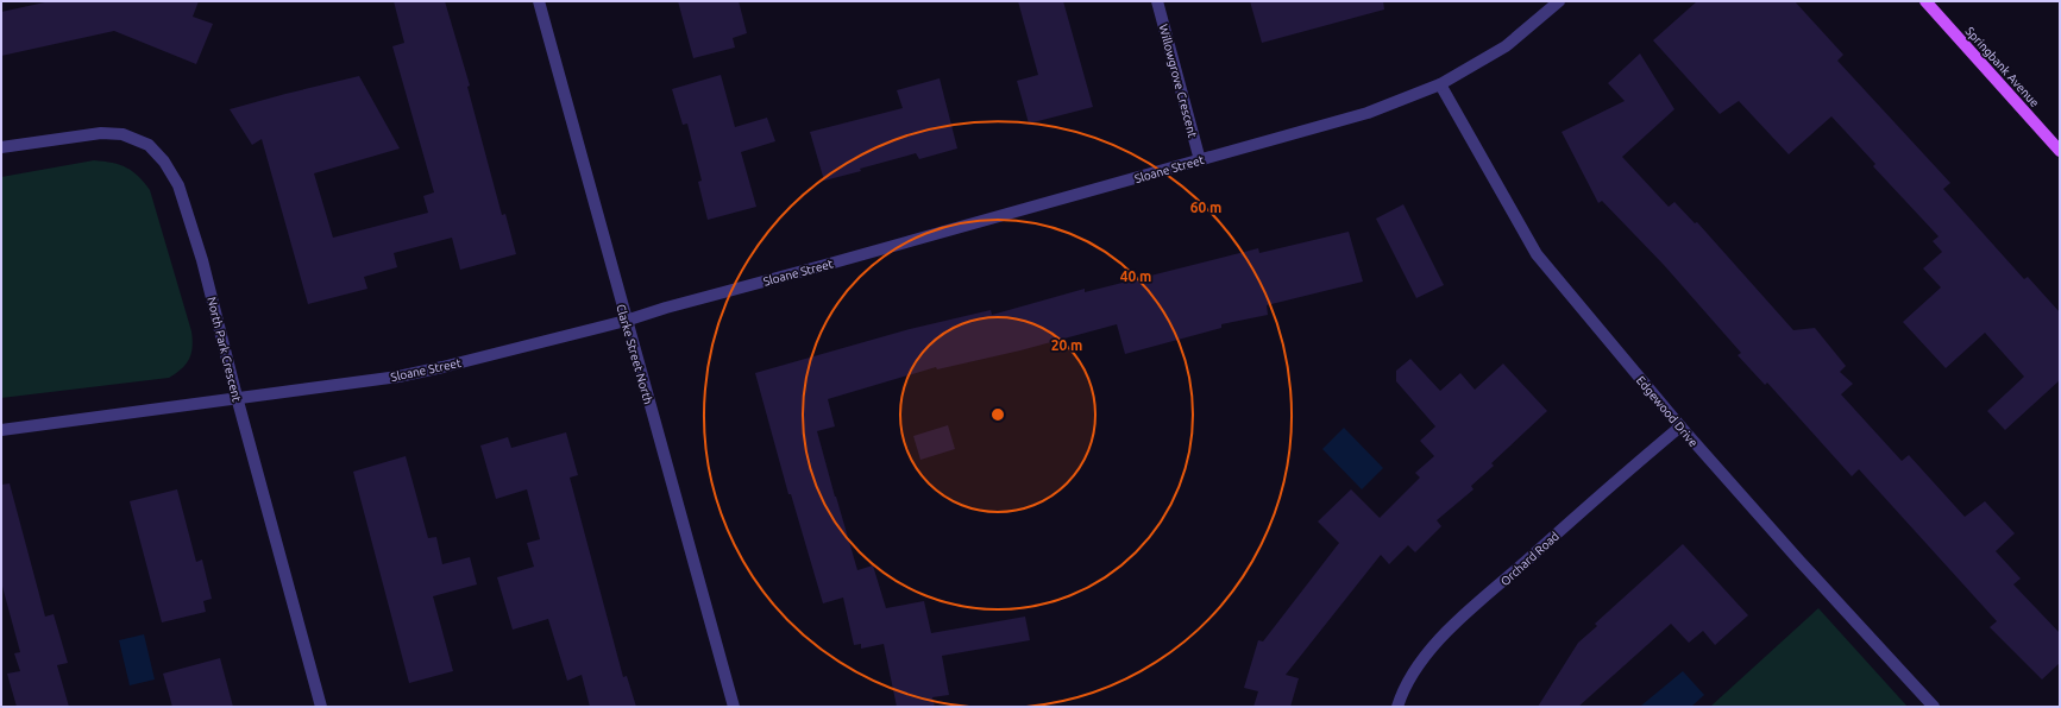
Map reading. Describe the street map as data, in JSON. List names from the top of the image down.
{
  "streets": {
    "main road": ["Springbank Avenue"],
    "street": [
      "Willowgrove Crescent",
      "Sloane Street",
      "North Park Crescent",
      "Clarke Street North",
      "Edgewood Drive",
      "Orchard Road"
    ]
  },
  "crossings": [
    ["Willowgrove Crescent", "Sloane Street"],
    ["Sloane Street", "North Park Crescent"],
    ["Sloane Street", "Clarke Street North"],
    ["Sloane Street", "Edgewood Drive"],
    ["Edgewood Drive", "Orchard Road"]
  ],
  "rings": ["60 m", "40 m", "20 m"]
}
